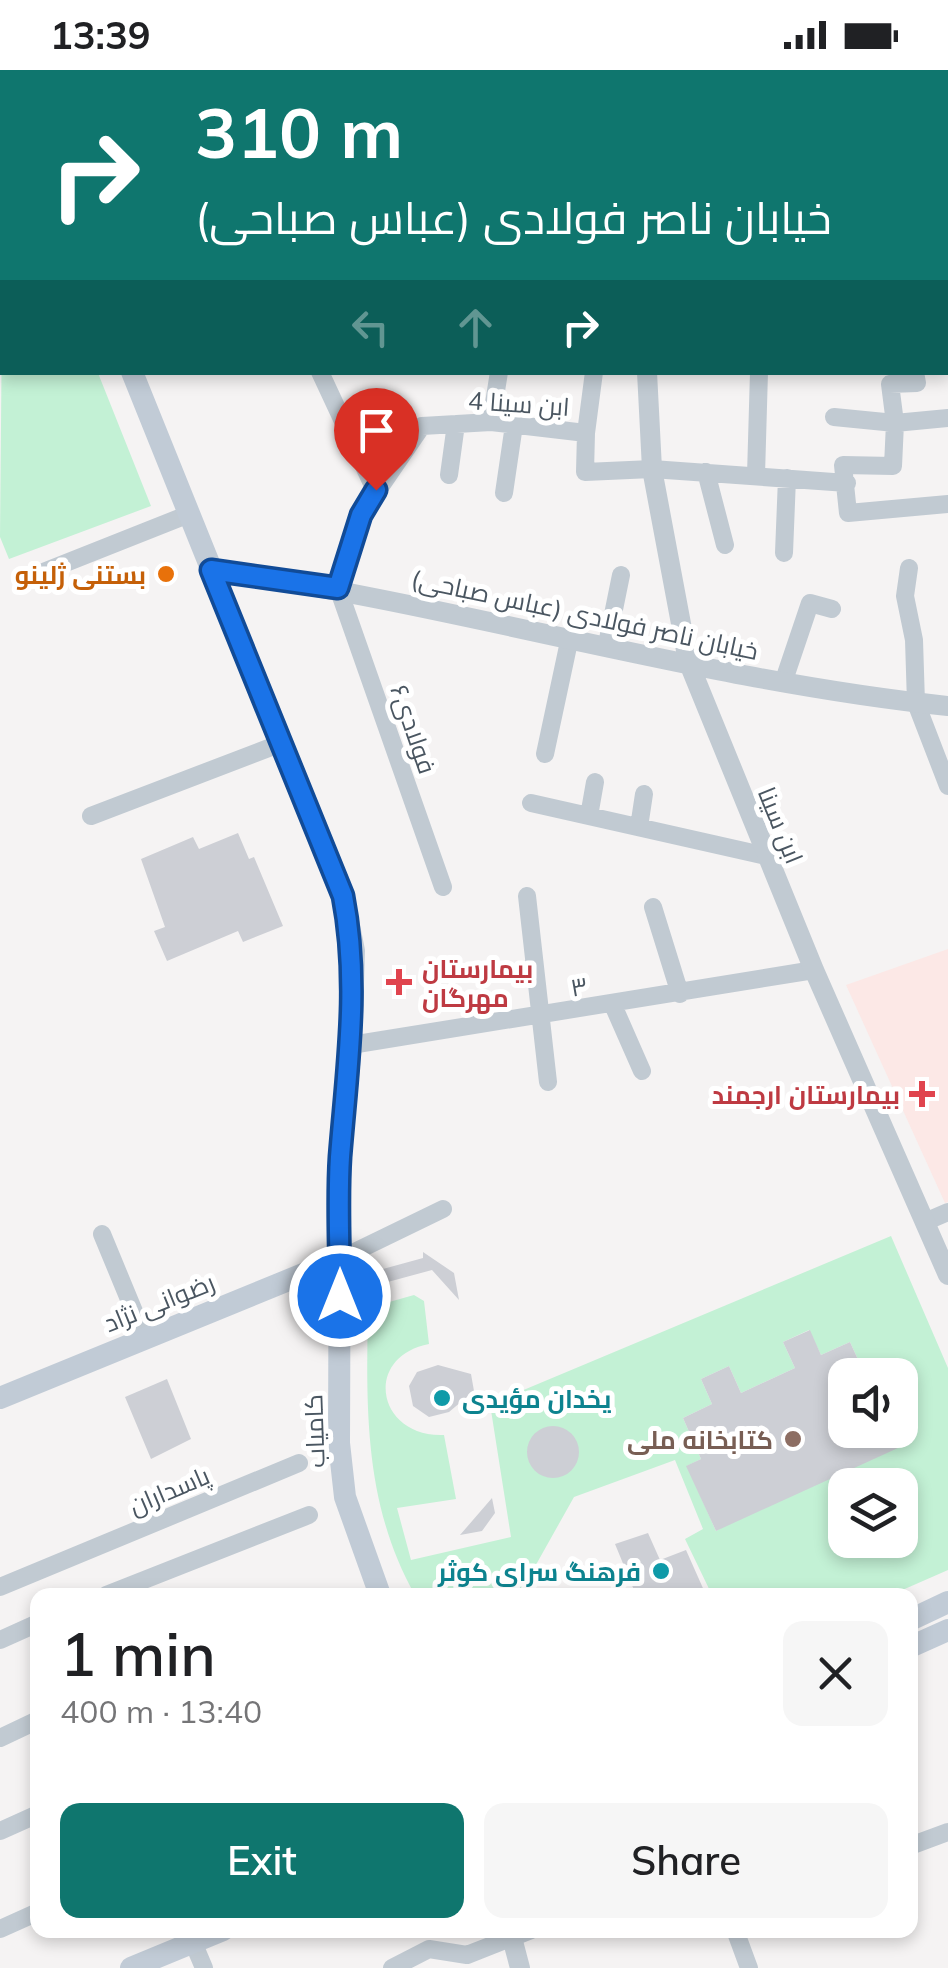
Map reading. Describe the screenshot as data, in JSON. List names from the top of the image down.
{
  "streets": {
    "main road": ["رضوانی نژاد", "کامیاب"],
    "street": [
      "ابن سینا 4",
      "خیابان ناصر فولادی (عباس صباحی)",
      "فولادی۶",
      "ابن سینا",
      "۳",
      "پاسداران"
    ]
  },
  "crossings": [
    ["ابن سینا 4", "ابن سینا"],
    ["خیابان ناصر فولادی (عباس صباحی)", "فولادی۶"],
    ["خیابان ناصر فولادی (عباس صباحی)", "ابن سینا"],
    ["خیابان ناصر فولادی (عباس صباحی)", "کامیاب"],
    ["ابن سینا", "۳"],
    ["۳", "کامیاب"],
    ["رضوانی نژاد", "کامیاب"]
  ],
  "places": {
    "other": [
      "بستنی ژلینو",
      "یخدان مؤیدی",
      "کتابخانه ملی",
      "فرهنگ سرای کوثر"
    ],
    "health": ["بیمارستان مهرگان", "بیمارستان ارجمند"]
  },
  "page": {
    "status": "13:39",
    "turn": ["310 m", "خیابان ناصر فولادی (عباس صباحی)"],
    "heading": ["1 min", "400 m · 13:40"],
    "buttons": ["Exit", "Share"]
  }
}
